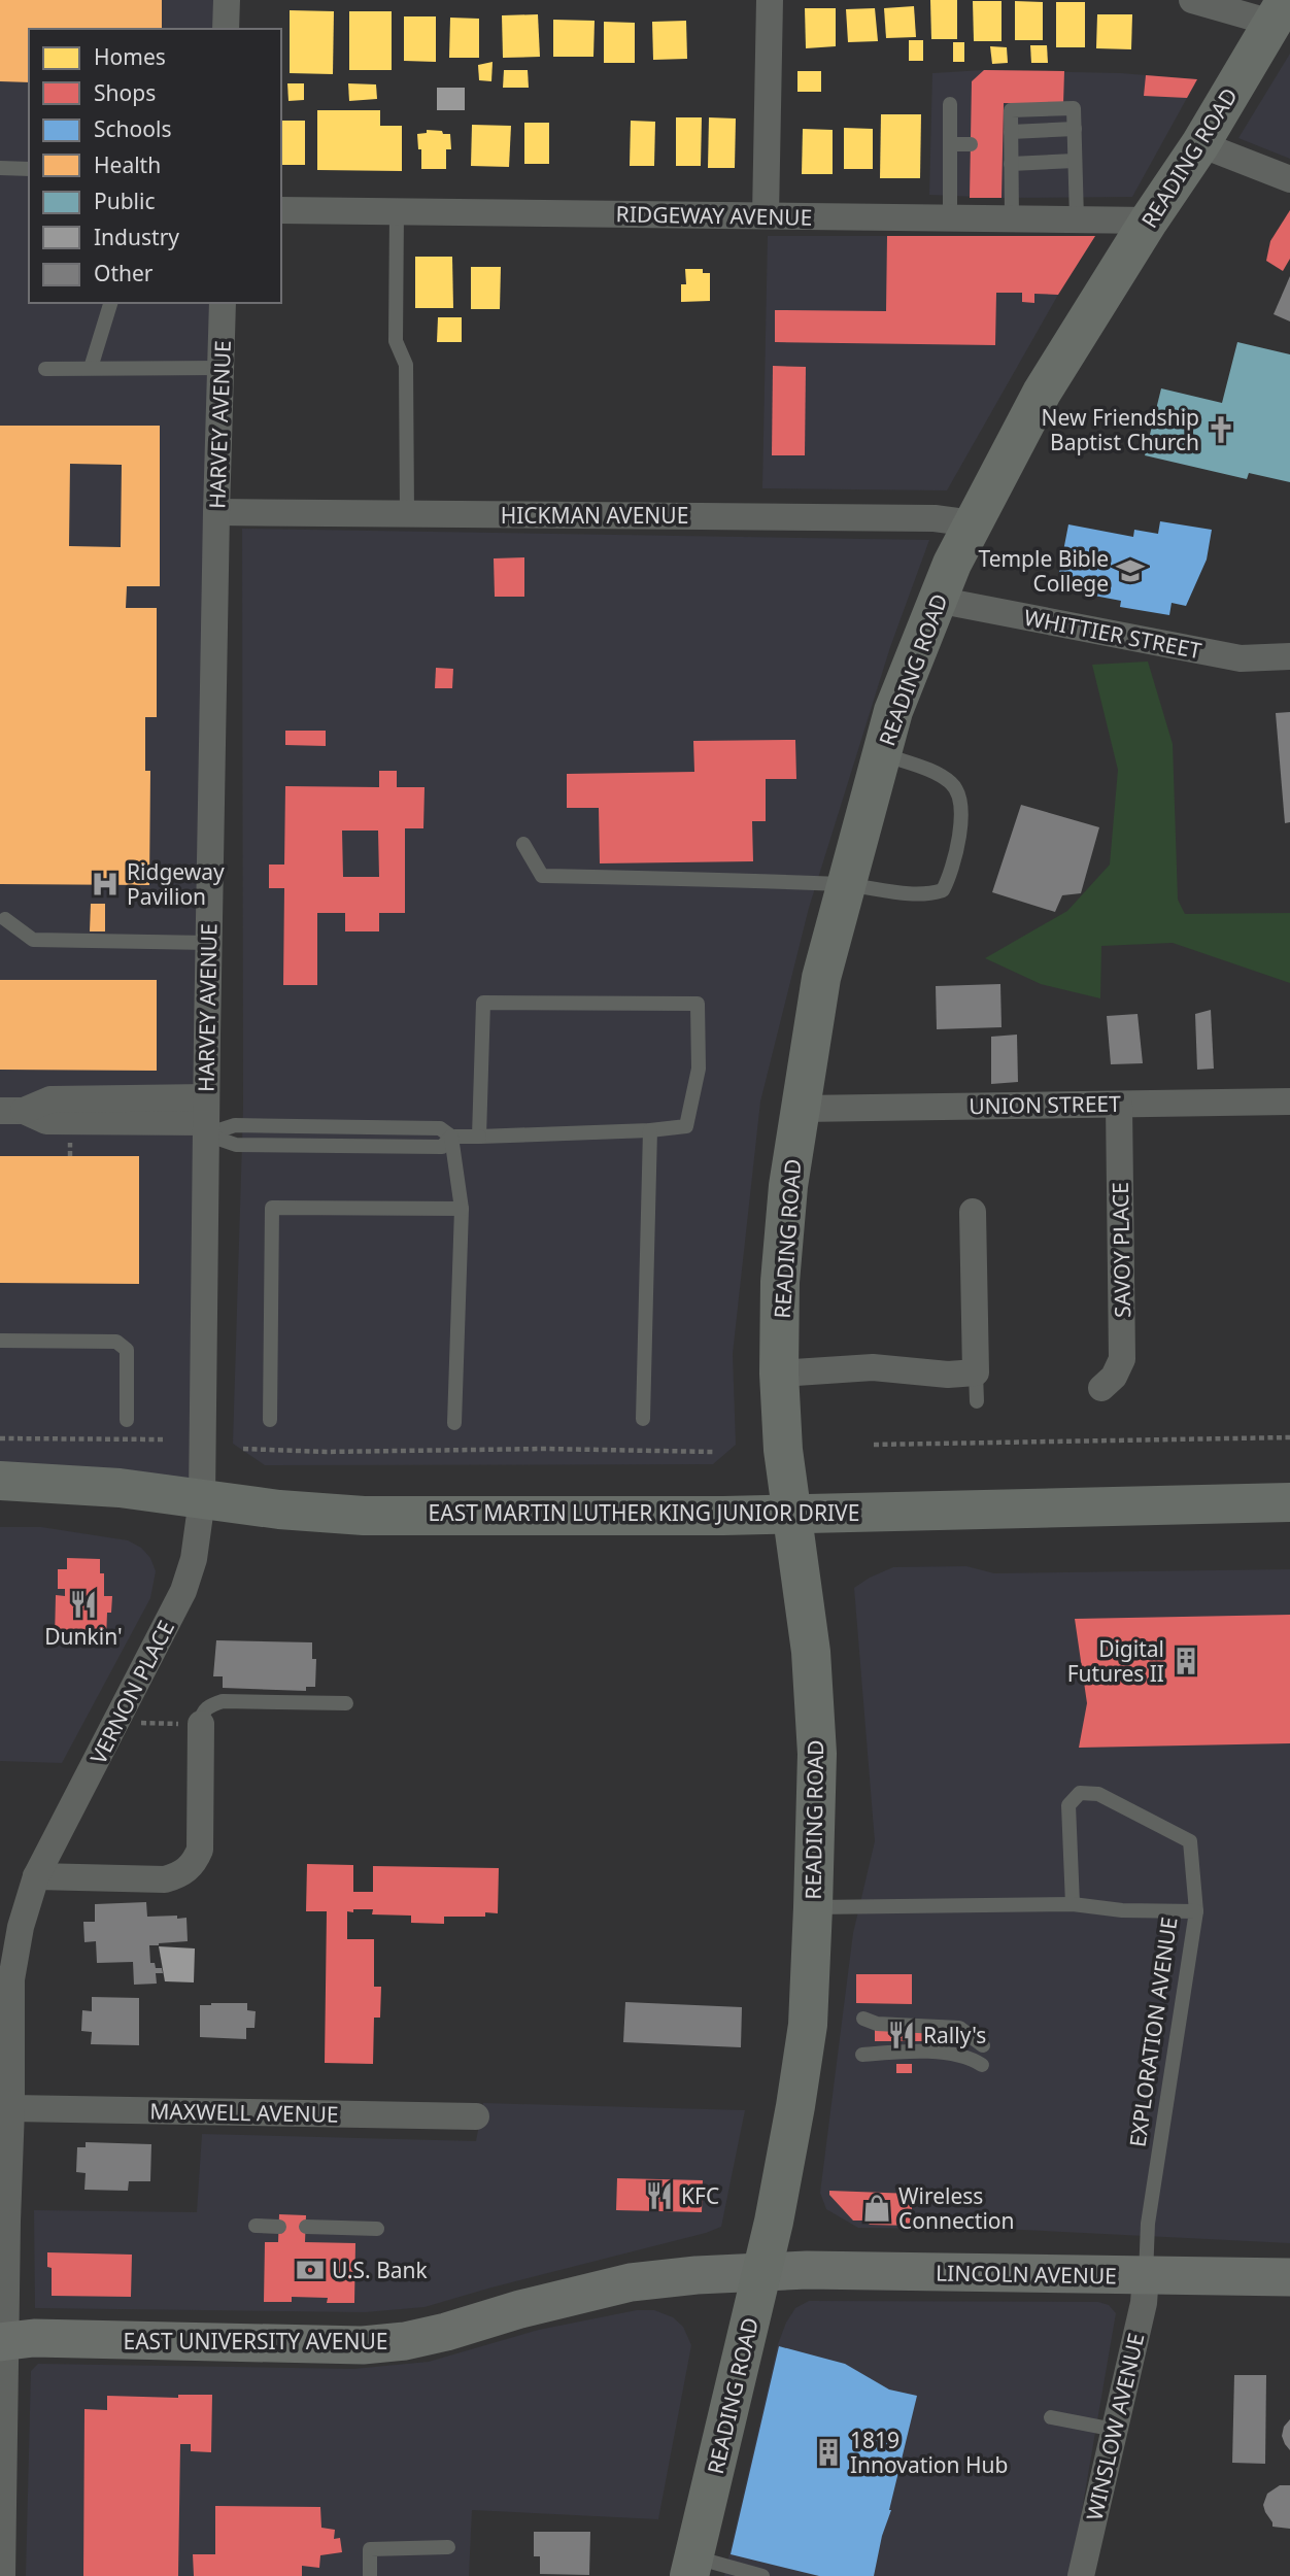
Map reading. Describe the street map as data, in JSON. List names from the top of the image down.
{
  "streets": {
    "main road": ["READING ROAD", "EAST MARTIN LUTHER KING JUNIOR DRIVE"],
    "street": [
      "RIDGEWAY AVENUE",
      "HARVEY AVENUE",
      "HICKMAN AVENUE",
      "WHITTIER STREET",
      "UNION STREET",
      "SAVOY PLACE",
      "VERNON PLACE",
      "MAXWELL AVENUE",
      "LINCOLN AVENUE",
      "EAST UNIVERSITY AVENUE",
      "WINSLOW AVENUE"
    ],
    "lane": ["EXPLORATION AVENUE"]
  },
  "crossings": [
    ["READING ROAD", "RIDGEWAY AVENUE"],
    ["READING ROAD", "HICKMAN AVENUE"],
    ["READING ROAD", "WHITTIER STREET"],
    ["READING ROAD", "UNION STREET"],
    ["READING ROAD", "EAST MARTIN LUTHER KING JUNIOR DRIVE"],
    ["READING ROAD", "EXPLORATION AVENUE"],
    ["READING ROAD", "LINCOLN AVENUE"],
    ["READING ROAD", "EAST UNIVERSITY AVENUE"],
    ["HARVEY AVENUE", "HICKMAN AVENUE"],
    ["HARVEY AVENUE", "EAST MARTIN LUTHER KING JUNIOR DRIVE"],
    ["HARVEY AVENUE", "VERNON PLACE"],
    ["UNION STREET", "SAVOY PLACE"],
    ["EAST MARTIN LUTHER KING JUNIOR DRIVE", "VERNON PLACE"],
    ["VERNON PLACE", "MAXWELL AVENUE"],
    ["VERNON PLACE", "EAST UNIVERSITY AVENUE"],
    ["EXPLORATION AVENUE", "LINCOLN AVENUE"],
    ["EXPLORATION AVENUE", "WINSLOW AVENUE"],
    ["LINCOLN AVENUE", "EAST UNIVERSITY AVENUE"],
    ["LINCOLN AVENUE", "WINSLOW AVENUE"]
  ],
  "places": {
    "church": ["New Friendship Baptist Church"],
    "school or university": ["Temple Bible College"],
    "hospital": ["Ridgeway Pavilion"],
    "restaurant": ["Dunkin'", "Rally's", "KFC"],
    "building": ["Digital Futures II", "1819 Innovation Hub"],
    "shop": ["Wireless Connection"],
    "bank": ["U.S. Bank"]
  },
  "legend": [
    "Homes",
    "Shops",
    "Schools",
    "Health",
    "Public",
    "Industry",
    "Other"
  ]
}
